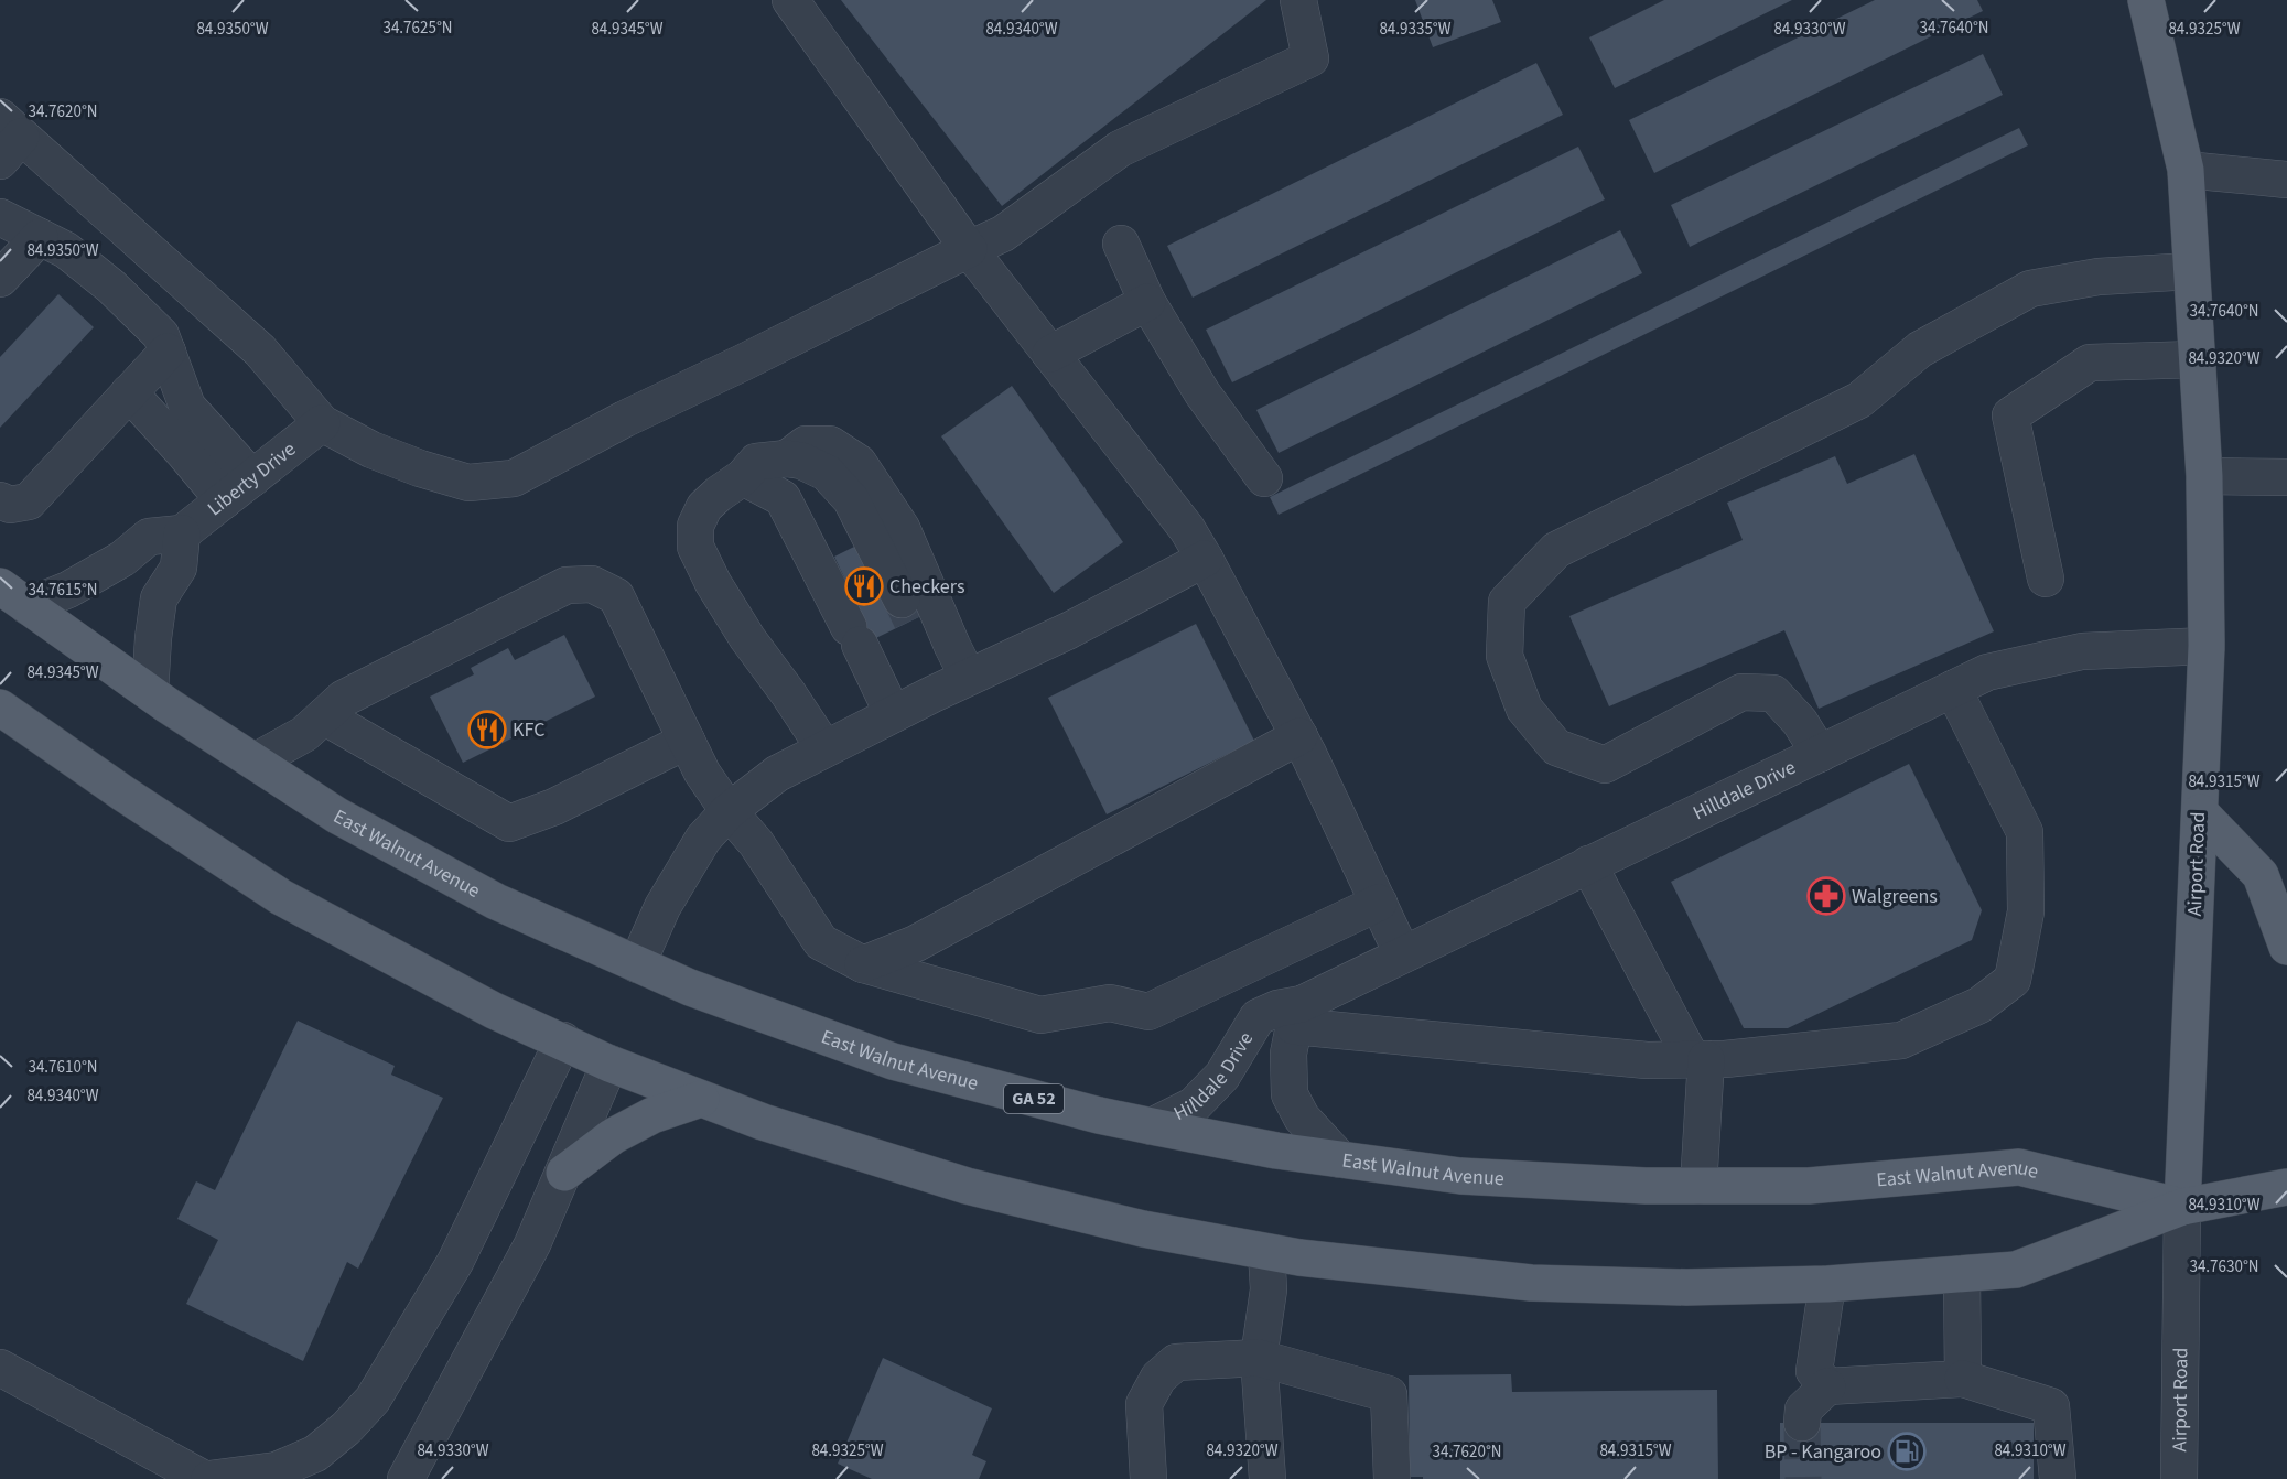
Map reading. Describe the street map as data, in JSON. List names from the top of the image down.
{
  "streets": {
    "main road": ["East Walnut Avenue", "Airport Road", "GA 52"],
    "street": ["Liberty Drive", "Hilldale Drive"]
  },
  "crossings": [
    ["Hilldale Drive", "East Walnut Avenue"],
    ["Hilldale Drive", "Airport Road"],
    ["East Walnut Avenue", "Airport Road"]
  ],
  "places": {
    "restaurant": ["Checkers", "KFC"],
    "pharmacy": ["Walgreens"],
    "fuel station": ["BP - Kangaroo"]
  },
  "coordinates": [
    "34.7640°N",
    "34.7625°N",
    "84.9345°W",
    "84.9340°W",
    "84.9350°W",
    "84.9335°W",
    "84.9330°W",
    "84.9325°W",
    "34.7620°N",
    "84.9320°W",
    "34.7615°N",
    "84.9315°W",
    "34.7610°N",
    "84.9310°W",
    "34.7630°N"
  ]
}
